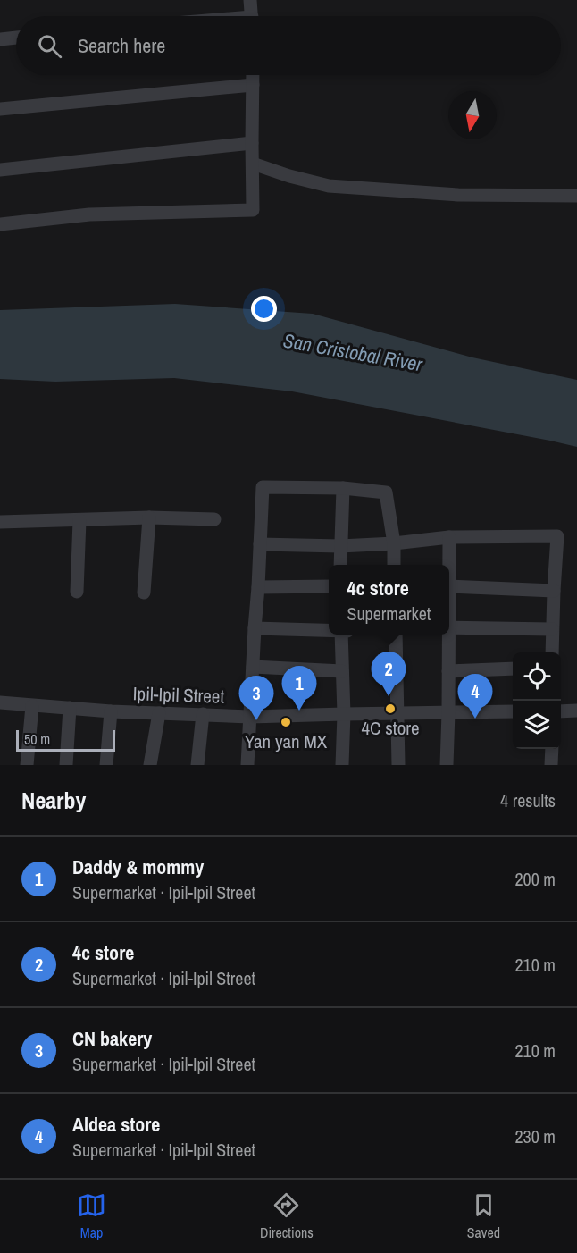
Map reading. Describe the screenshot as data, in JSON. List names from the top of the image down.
{
  "streets": {
    "street": ["Ipil-Ipil Street"]
  },
  "water": ["San Cristobal River"],
  "places": ["4C store", "Yan yan MX"],
  "scale_bar": "50 m",
  "north": "bottom",
  "page": {
    "search": "Search here",
    "popup": ["4c store", "Supermarket"],
    "pins": [
      "2",
      "1",
      "4",
      "3"
    ],
    "scale": "50 m",
    "heading": ["Nearby", "4 results"],
    "list": [
      {
        "mark": "1",
        "name": "Daddy & mommy",
        "note": "Supermarket · Ipil-Ipil Street",
        "value": "200 m"
      },
      {
        "mark": "2",
        "name": "4c store",
        "note": "Supermarket · Ipil-Ipil Street",
        "value": "210 m"
      },
      {
        "mark": "3",
        "name": "CN bakery",
        "note": "Supermarket · Ipil-Ipil Street",
        "value": "210 m"
      },
      {
        "mark": "4",
        "name": "Aldea store",
        "note": "Supermarket · Ipil-Ipil Street",
        "value": "230 m"
      }
    ],
    "nav": ["Map", "Directions", "Saved"]
  }
}
